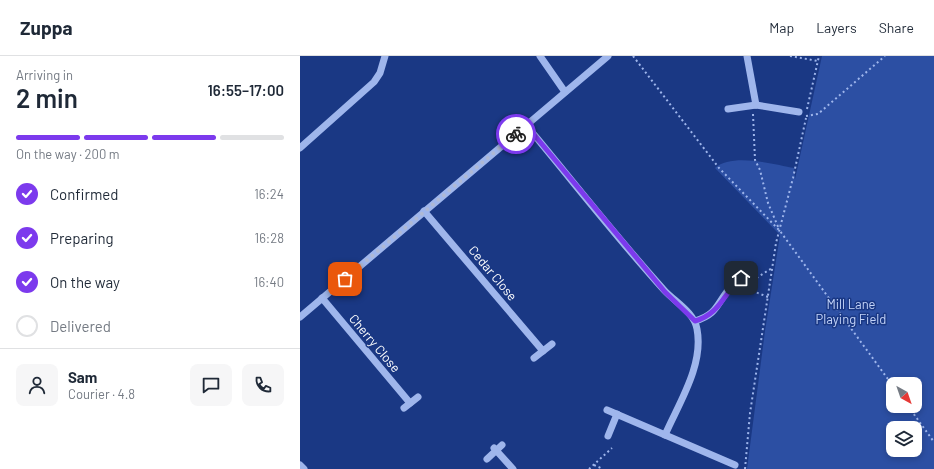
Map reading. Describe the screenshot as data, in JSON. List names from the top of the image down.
{
  "streets": {
    "street": ["Cedar Close", "Cherry Close"]
  },
  "parks": ["Mill Lane Playing Field"],
  "north": "bottom right",
  "page": {
    "header": "Zuppa",
    "nav": ["Map", "Layers", "Share"],
    "heading": ["2 min", "Arriving in", "16:55–17:00"],
    "panel": ["Sam", "Courier · 4.8"],
    "bar": "On the way · 200 m",
    "list": [
      ["Confirmed", "16:24"],
      ["Preparing", "16:28"],
      ["On the way", "16:40"],
      "Delivered"
    ]
  }
}
